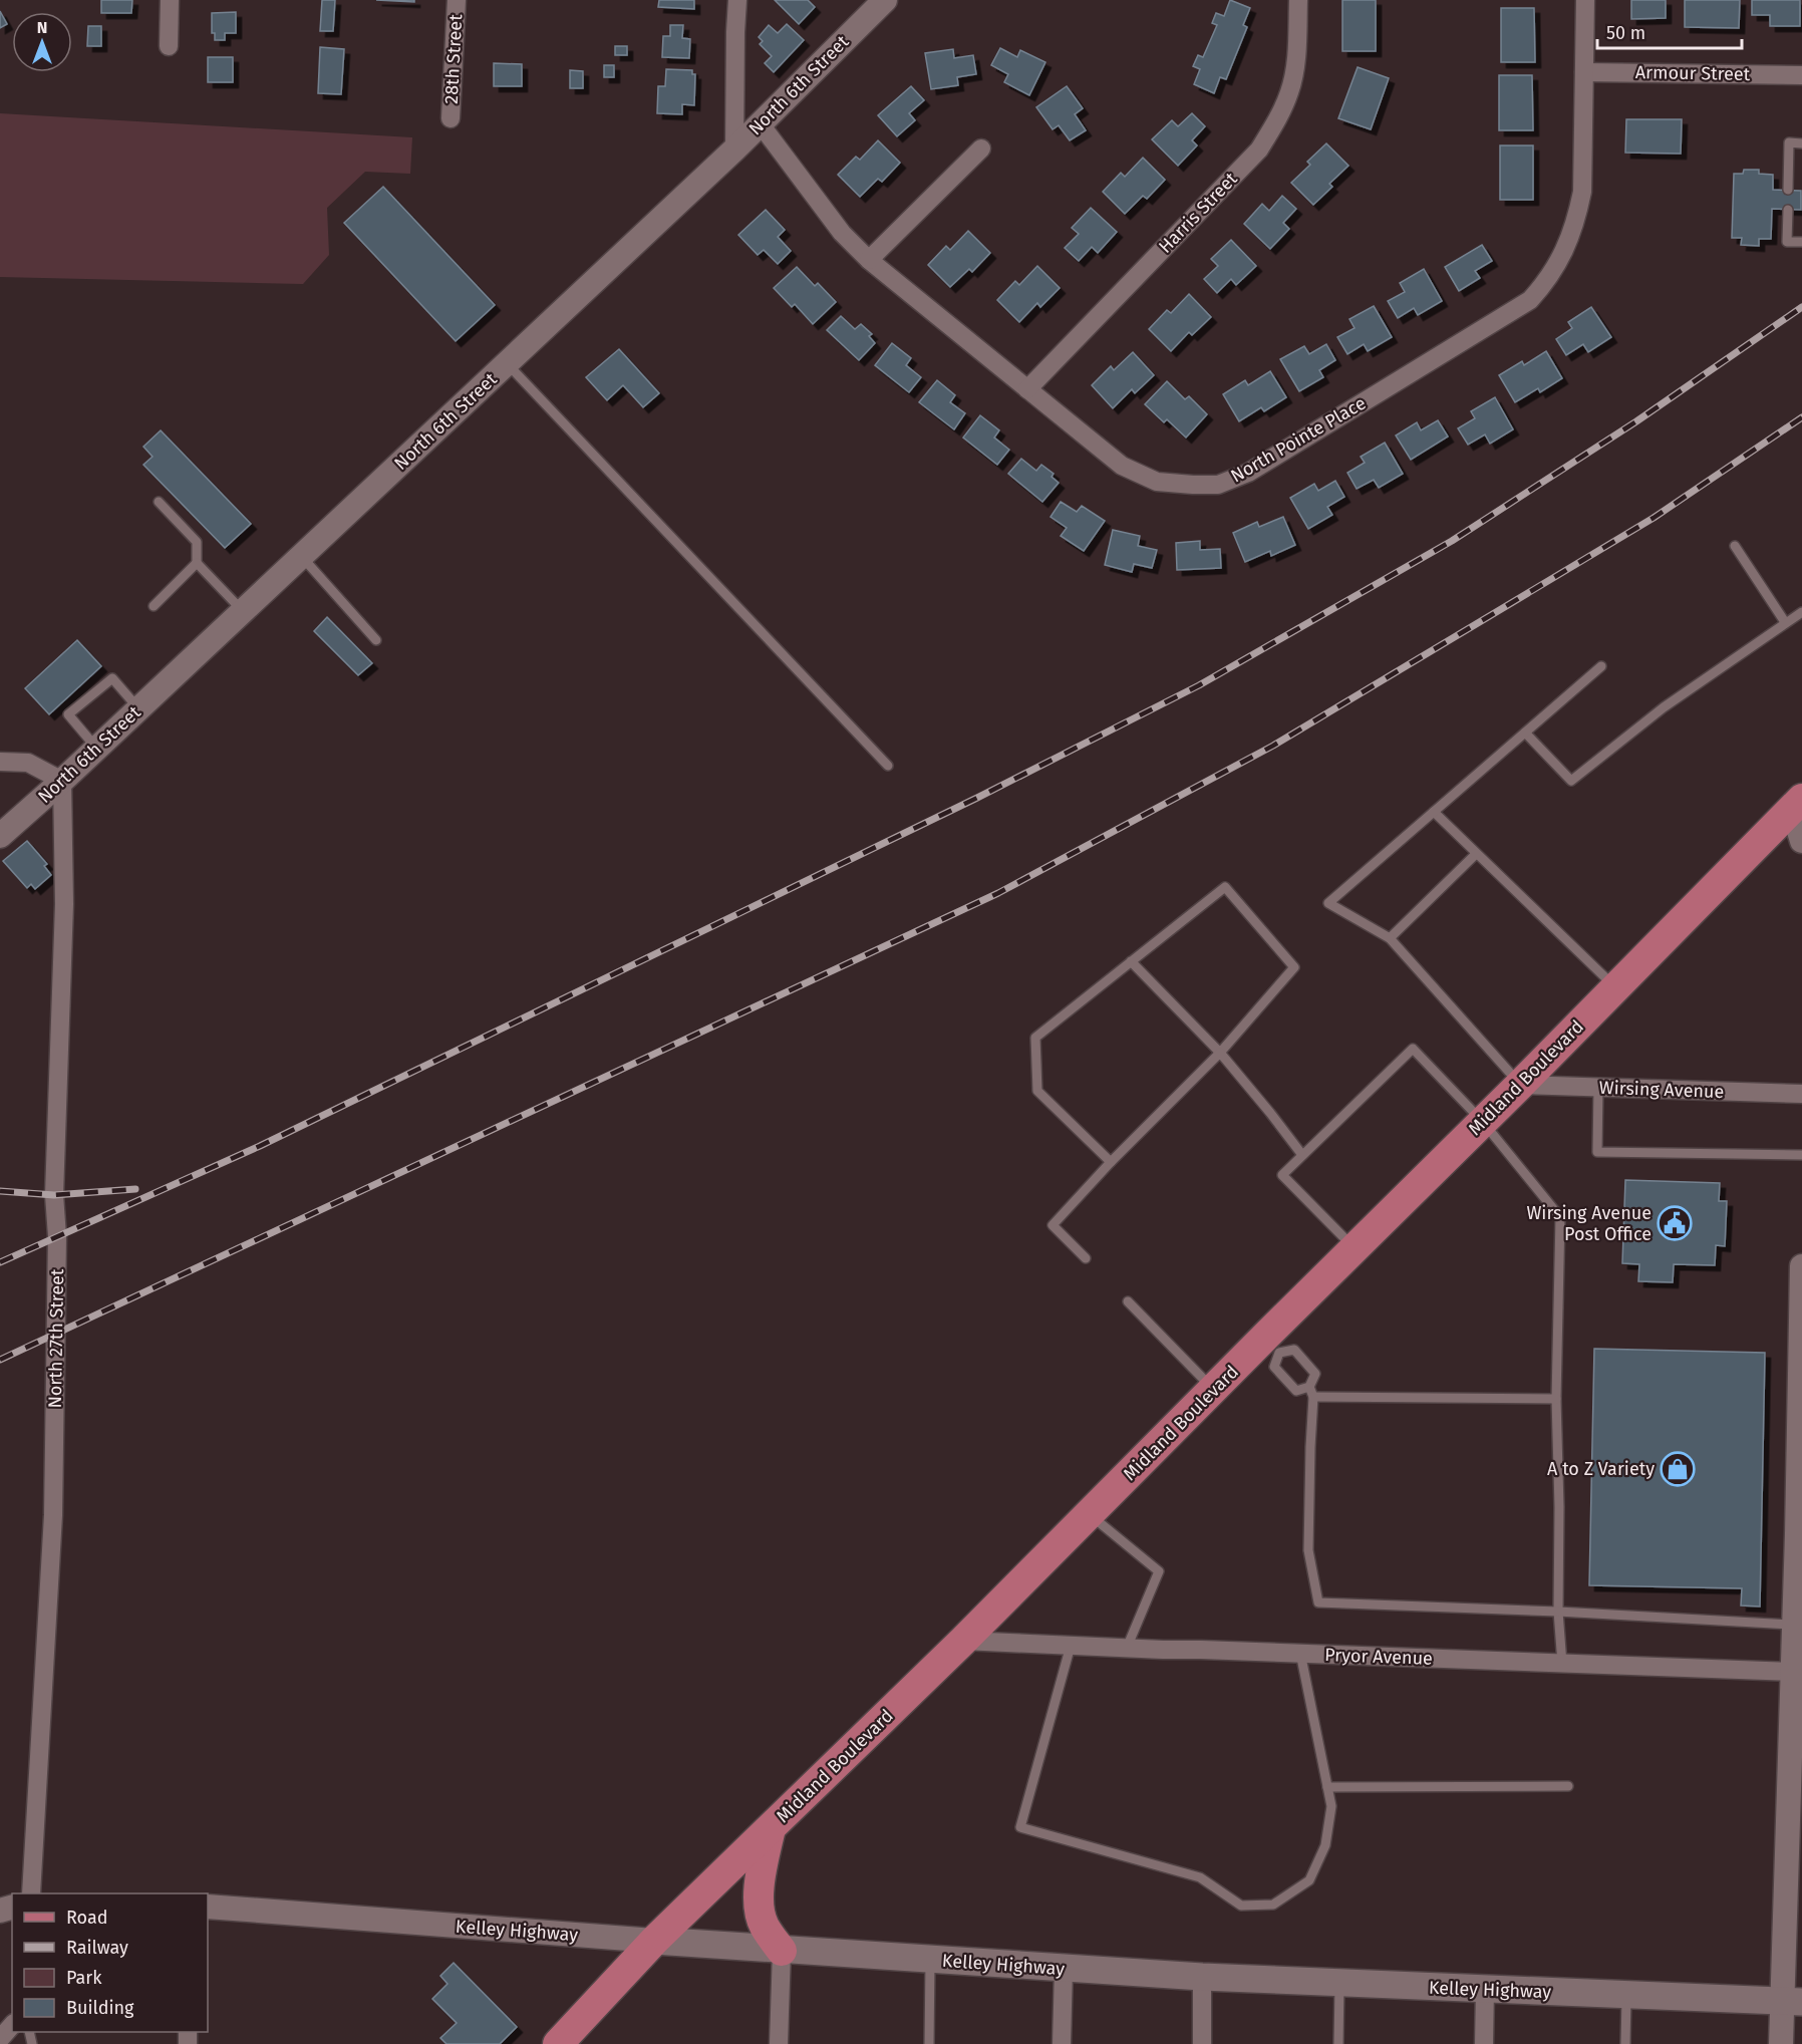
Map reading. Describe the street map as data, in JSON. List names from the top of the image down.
{
  "streets": {
    "main road": ["Midland Boulevard", "Kelley Highway"],
    "street": [
      "28th Street",
      "Armour Street",
      "North 6th Street",
      "Harris Street",
      "North Pointe Place",
      "Wirsing Avenue",
      "North 27th Street",
      "Pryor Avenue"
    ]
  },
  "crossings": [
    ["Armour Street", "North Pointe Place"],
    ["North 6th Street", "North Pointe Place"],
    ["North 6th Street", "North 27th Street"],
    ["Harris Street", "North Pointe Place"],
    ["Midland Boulevard", "Wirsing Avenue"],
    ["Midland Boulevard", "Pryor Avenue"],
    ["Midland Boulevard", "Kelley Highway"]
  ],
  "places": {
    "public building": ["Wirsing Avenue Post Office"],
    "shop": ["A to Z Variety"]
  },
  "legend": [
    "Road",
    "Railway",
    "Park",
    "Building"
  ],
  "scale_bar": "50 m",
  "north": "top"
}
